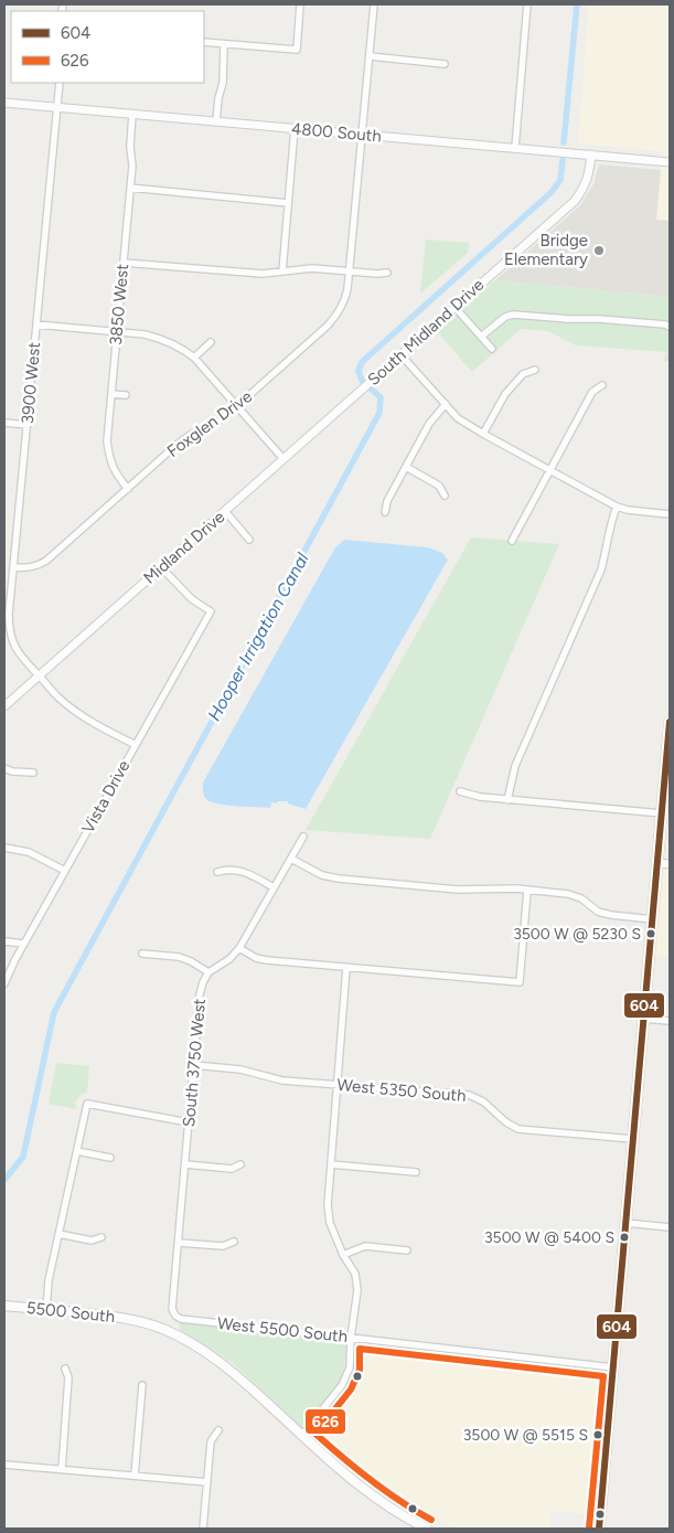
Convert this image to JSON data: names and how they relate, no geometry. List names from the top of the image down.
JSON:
{
  "streets": {
    "main road": ["5500 South"],
    "street": [
      "4800 South",
      "3850 West",
      "South Midland Drive",
      "3900 West",
      "Foxglen Drive",
      "Midland Drive",
      "Vista Drive",
      "South 3750 West",
      "West 5350 South",
      "West 5500 South"
    ]
  },
  "crossings": [
    ["4800 South", "3850 West"],
    ["4800 South", "South Midland Drive"],
    ["4800 South", "3900 West"],
    ["4800 South", "Foxglen Drive"],
    ["3850 West", "Foxglen Drive"],
    ["South Midland Drive", "Midland Drive"],
    ["3900 West", "Foxglen Drive"],
    ["3900 West", "Midland Drive"],
    ["3900 West", "Vista Drive"],
    ["Midland Drive", "Vista Drive"],
    ["South 3750 West", "West 5350 South"],
    ["South 3750 West", "West 5500 South"]
  ],
  "water": ["Hooper Irrigation Canal"],
  "places": [
    "Bridge Elementary",
    "3500 W @ 5230 S",
    "3500 W @ 5400 S",
    "3500 W @ 5515 S"
  ],
  "lines": ["transit line 604", "transit line 626"],
  "legend": ["604", "626"]
}
